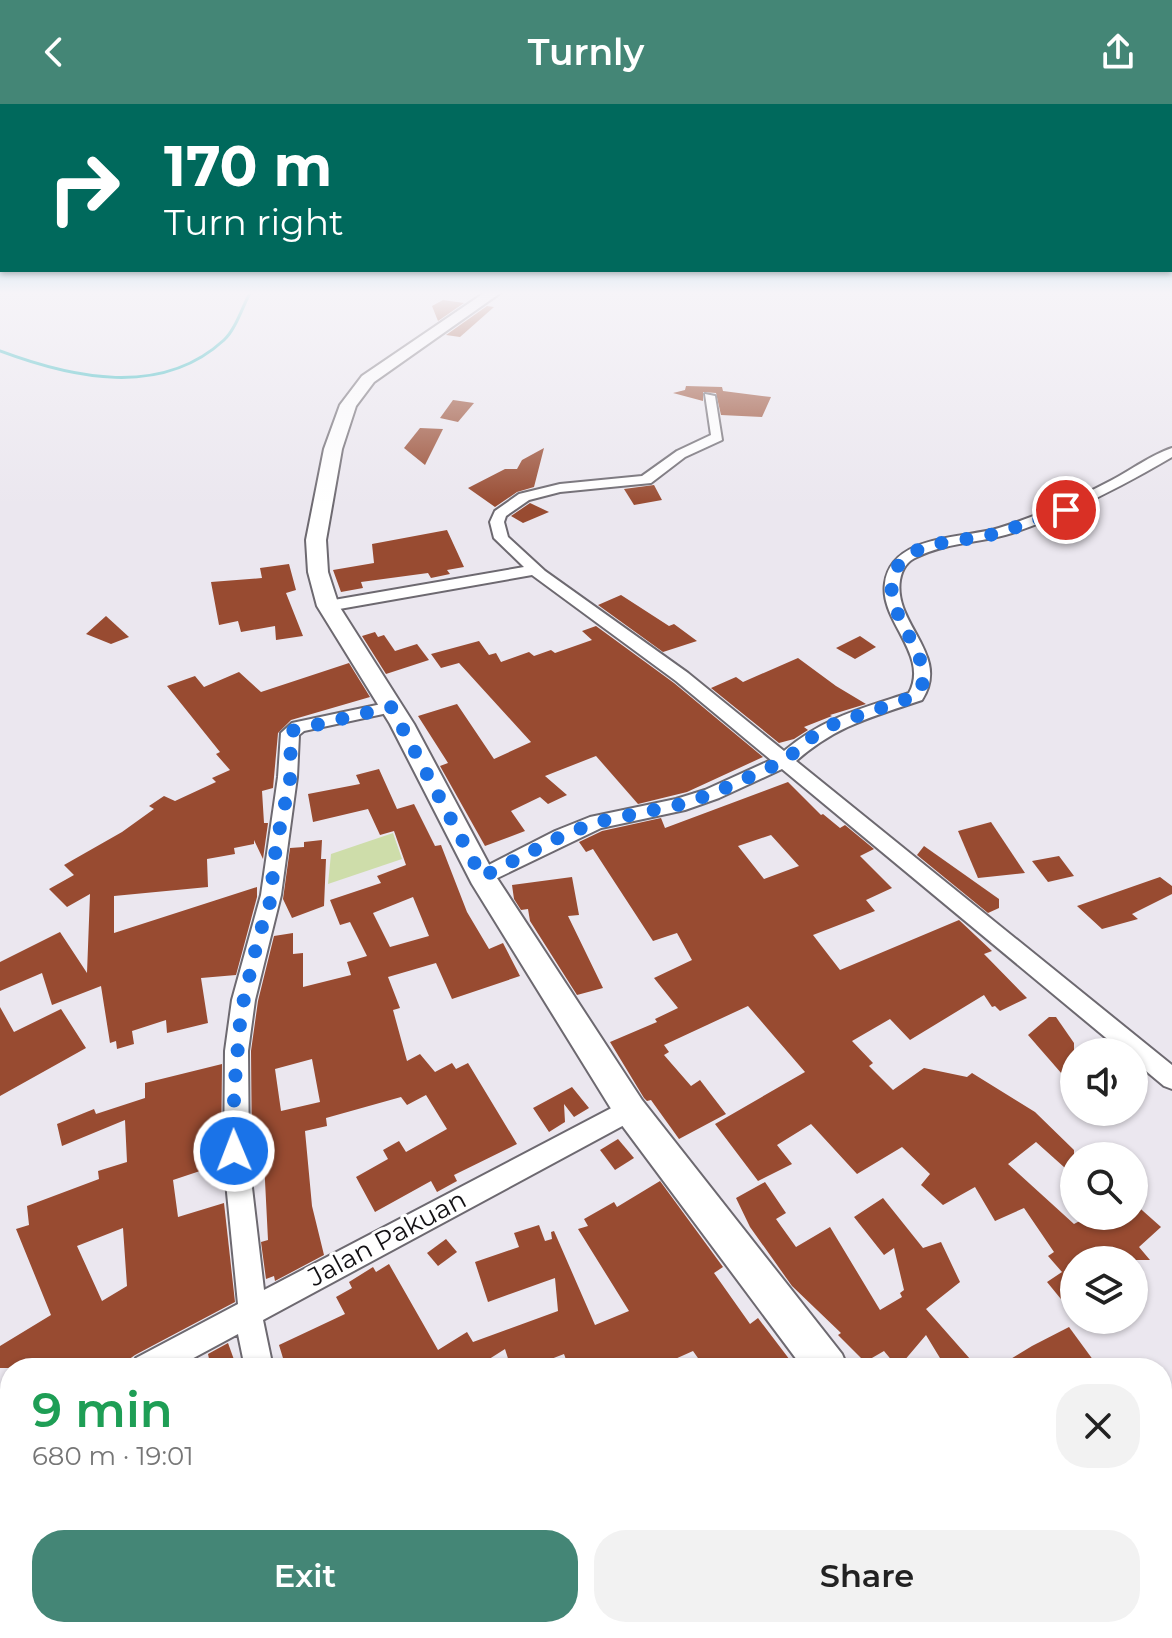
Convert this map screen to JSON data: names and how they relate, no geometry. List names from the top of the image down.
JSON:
{
  "streets": {
    "street": ["Jalan Pakuan"]
  },
  "page": {
    "header": "Turnly",
    "turn": ["170 m", "Turn right"],
    "heading": ["9 min", "680 m · 19:01"],
    "buttons": ["Exit", "Share"]
  }
}
